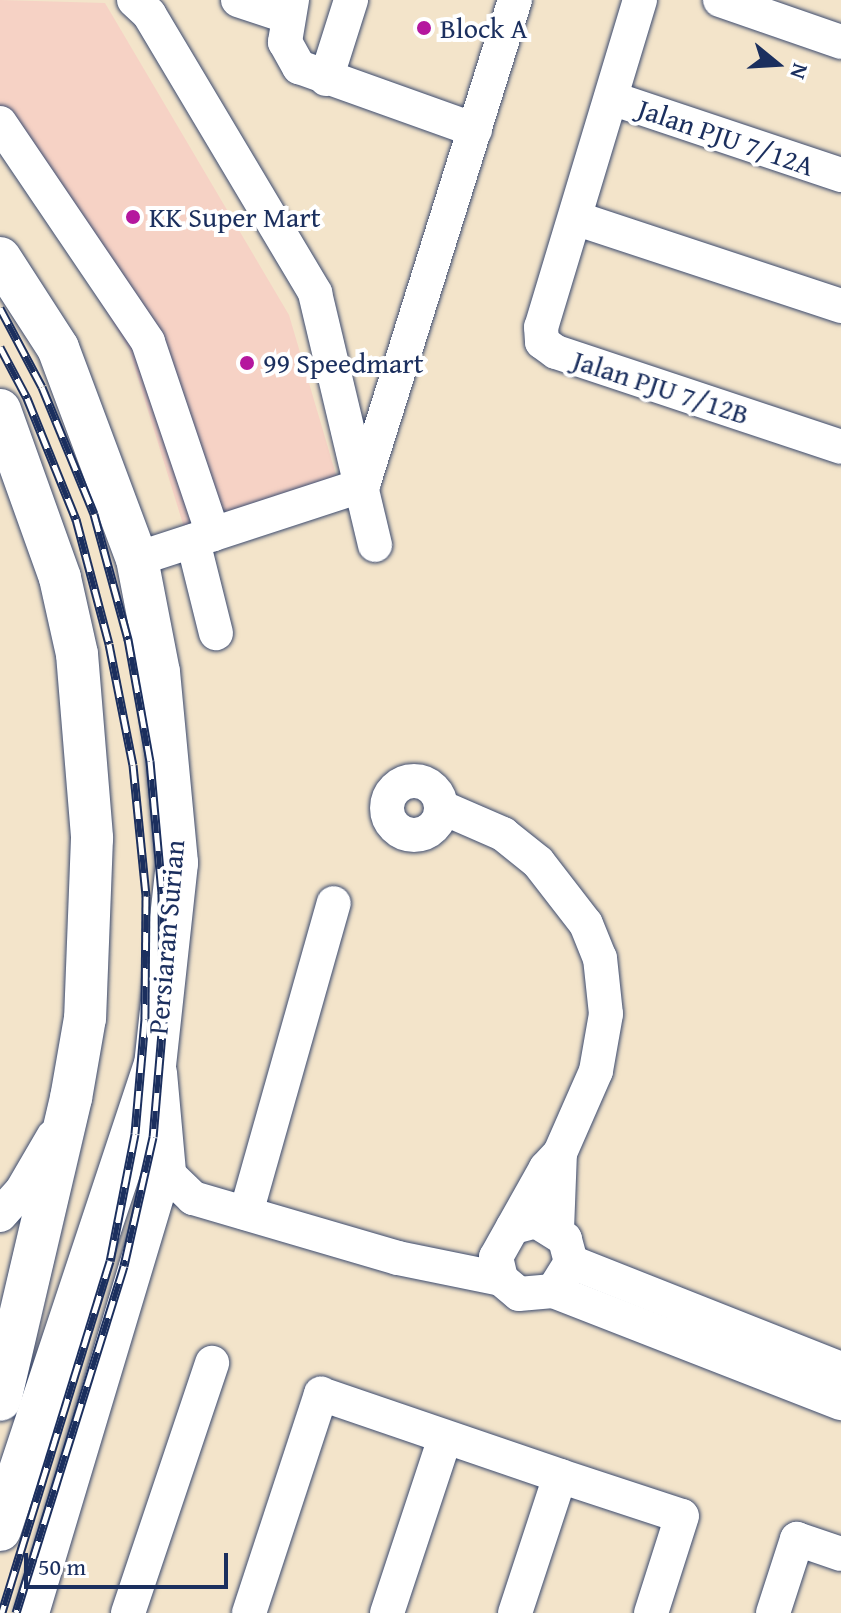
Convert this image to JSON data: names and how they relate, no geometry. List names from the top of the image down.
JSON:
{
  "streets": {
    "main road": ["Persiaran Surian"],
    "street": ["Jalan PJU 7/12A", "Jalan PJU 7/12B"]
  },
  "crossings": [
    ["Jalan PJU 7/12A", "Jalan PJU 7/12B"]
  ],
  "places": ["Block A", "KK Super Mart", "99 Speedmart"],
  "scale_bar": "50 m",
  "north": "right"
}
